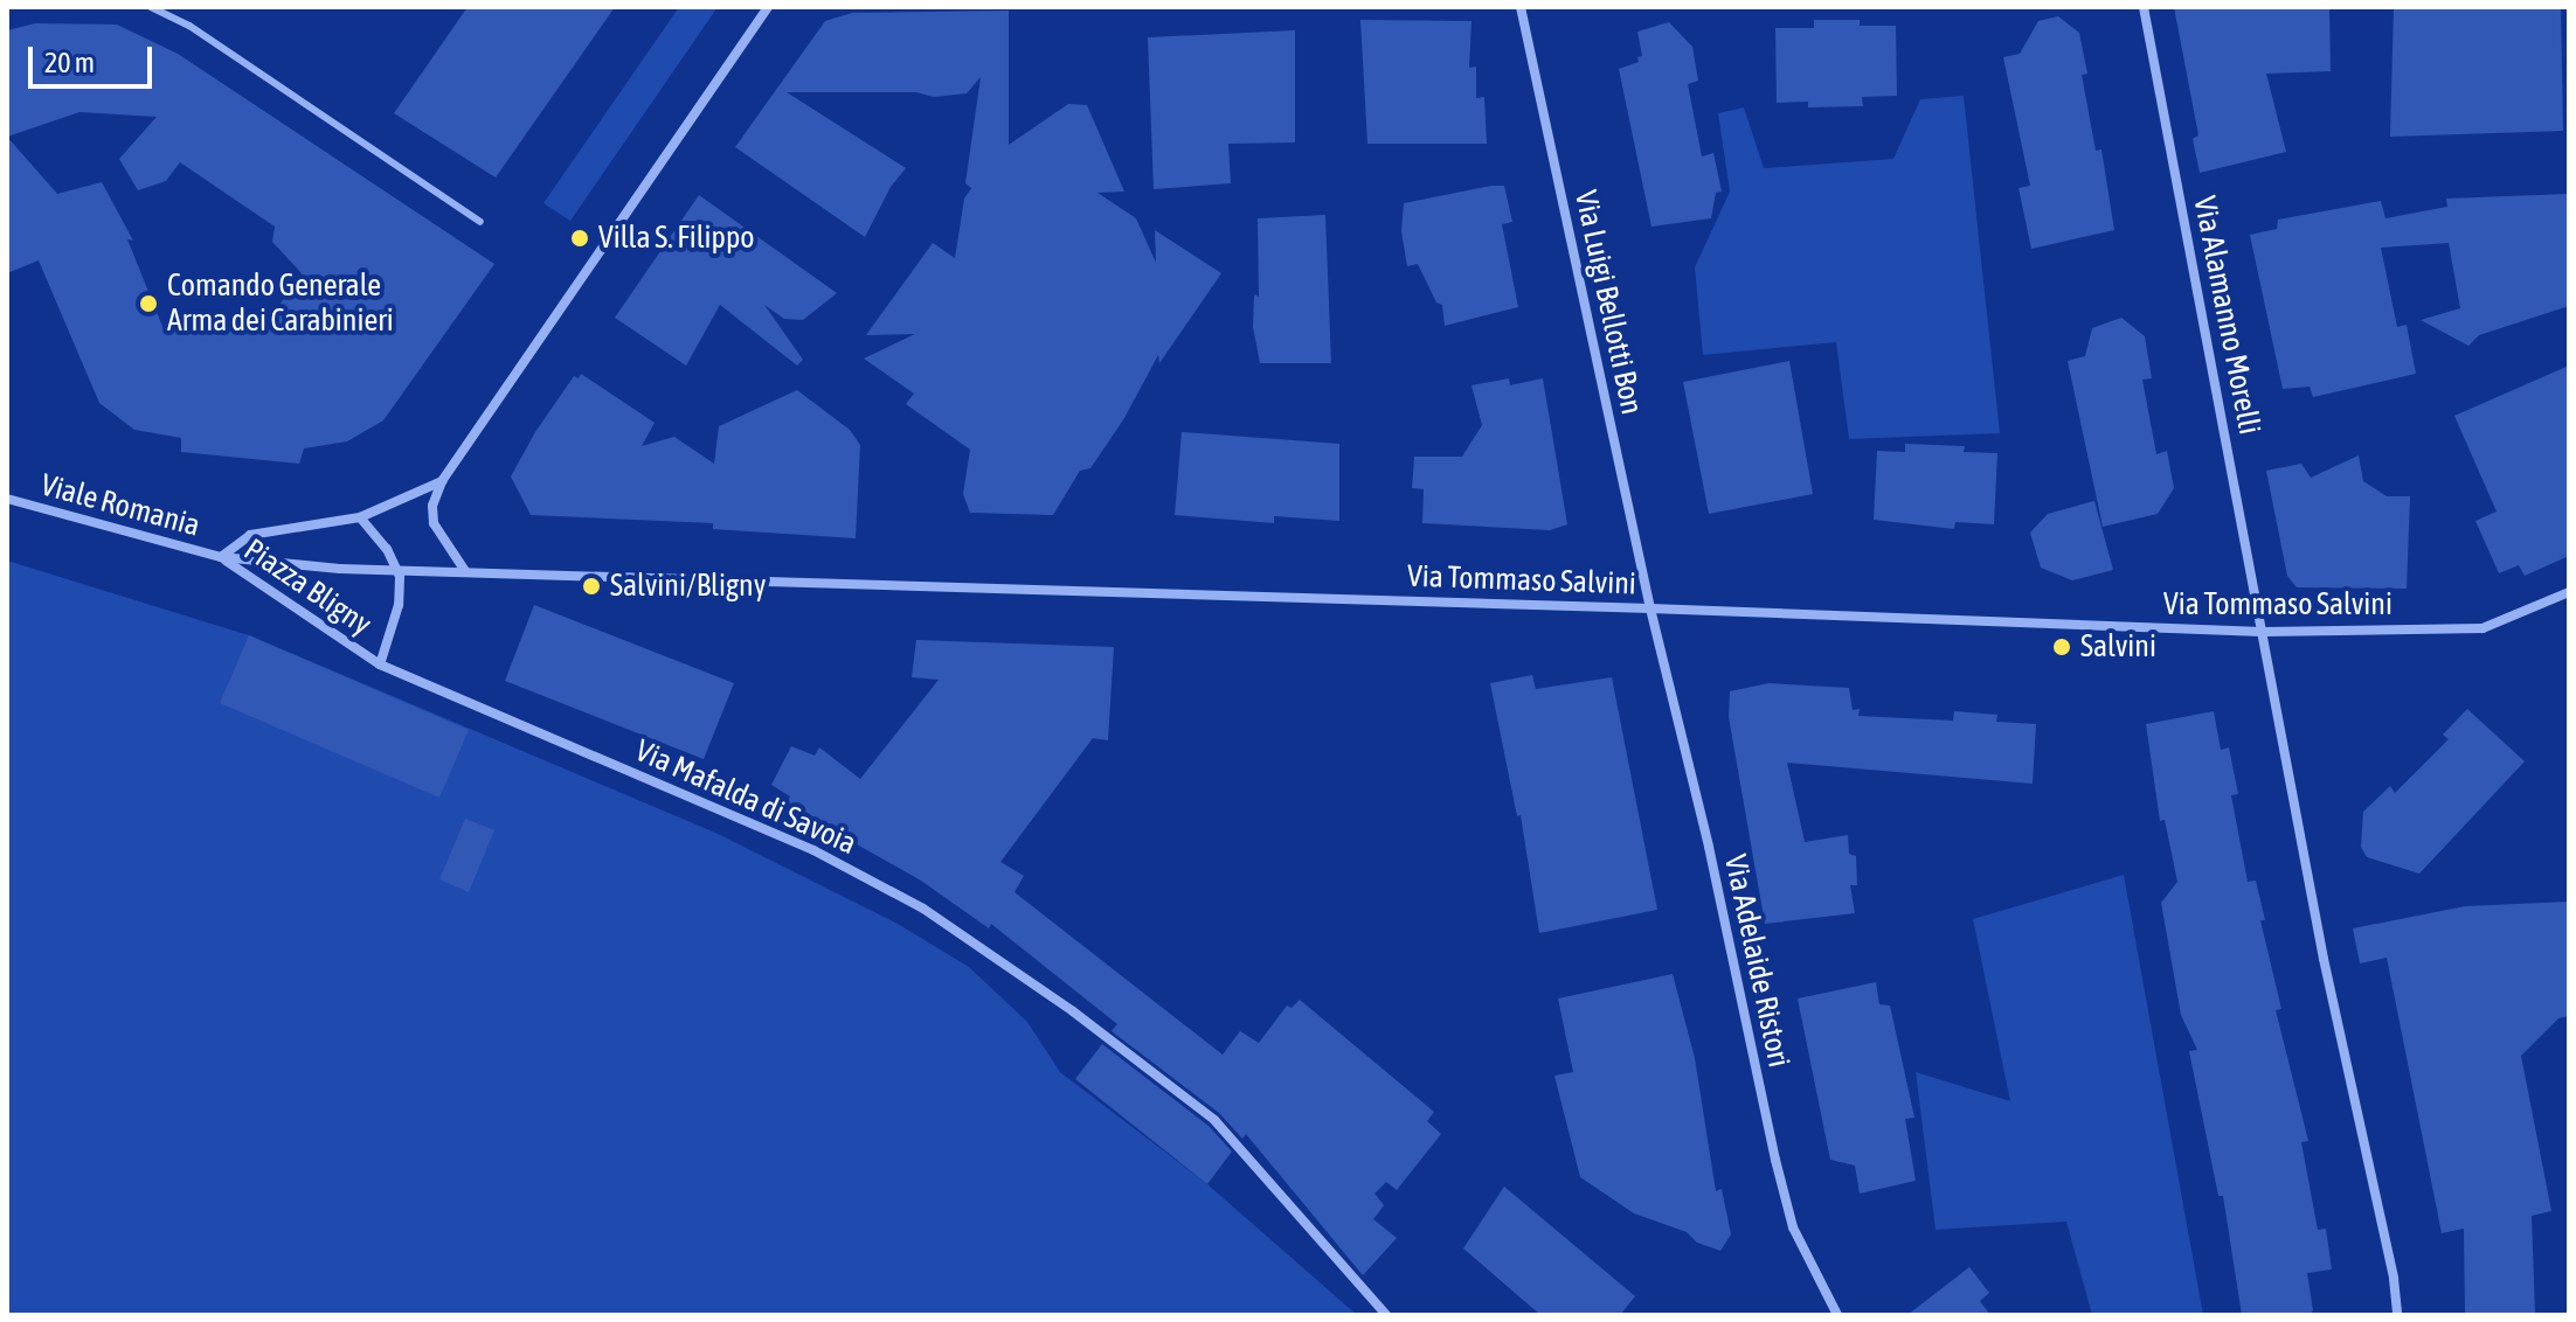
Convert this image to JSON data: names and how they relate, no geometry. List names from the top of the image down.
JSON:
{
  "streets": {
    "street": [
      "Via Luigi Bellotti Bon",
      "Via Alamanno Morelli",
      "Viale Romania",
      "Via Tommaso Salvini",
      "Piazza Bligny",
      "Via Mafalda di Savoia",
      "Via Adelaide Ristori"
    ]
  },
  "crossings": [
    ["Via Luigi Bellotti Bon", "Via Tommaso Salvini"],
    ["Via Luigi Bellotti Bon", "Via Adelaide Ristori"],
    ["Via Alamanno Morelli", "Via Tommaso Salvini"],
    ["Viale Romania", "Piazza Bligny"],
    ["Via Tommaso Salvini", "Piazza Bligny"],
    ["Via Tommaso Salvini", "Via Adelaide Ristori"],
    ["Piazza Bligny", "Via Mafalda di Savoia"]
  ],
  "places": [
    "Villa S. Filippo",
    "Comando Generale Arma dei Carabinieri",
    "Salvini/Bligny",
    "Salvini"
  ],
  "scale_bar": "20 m"
}
